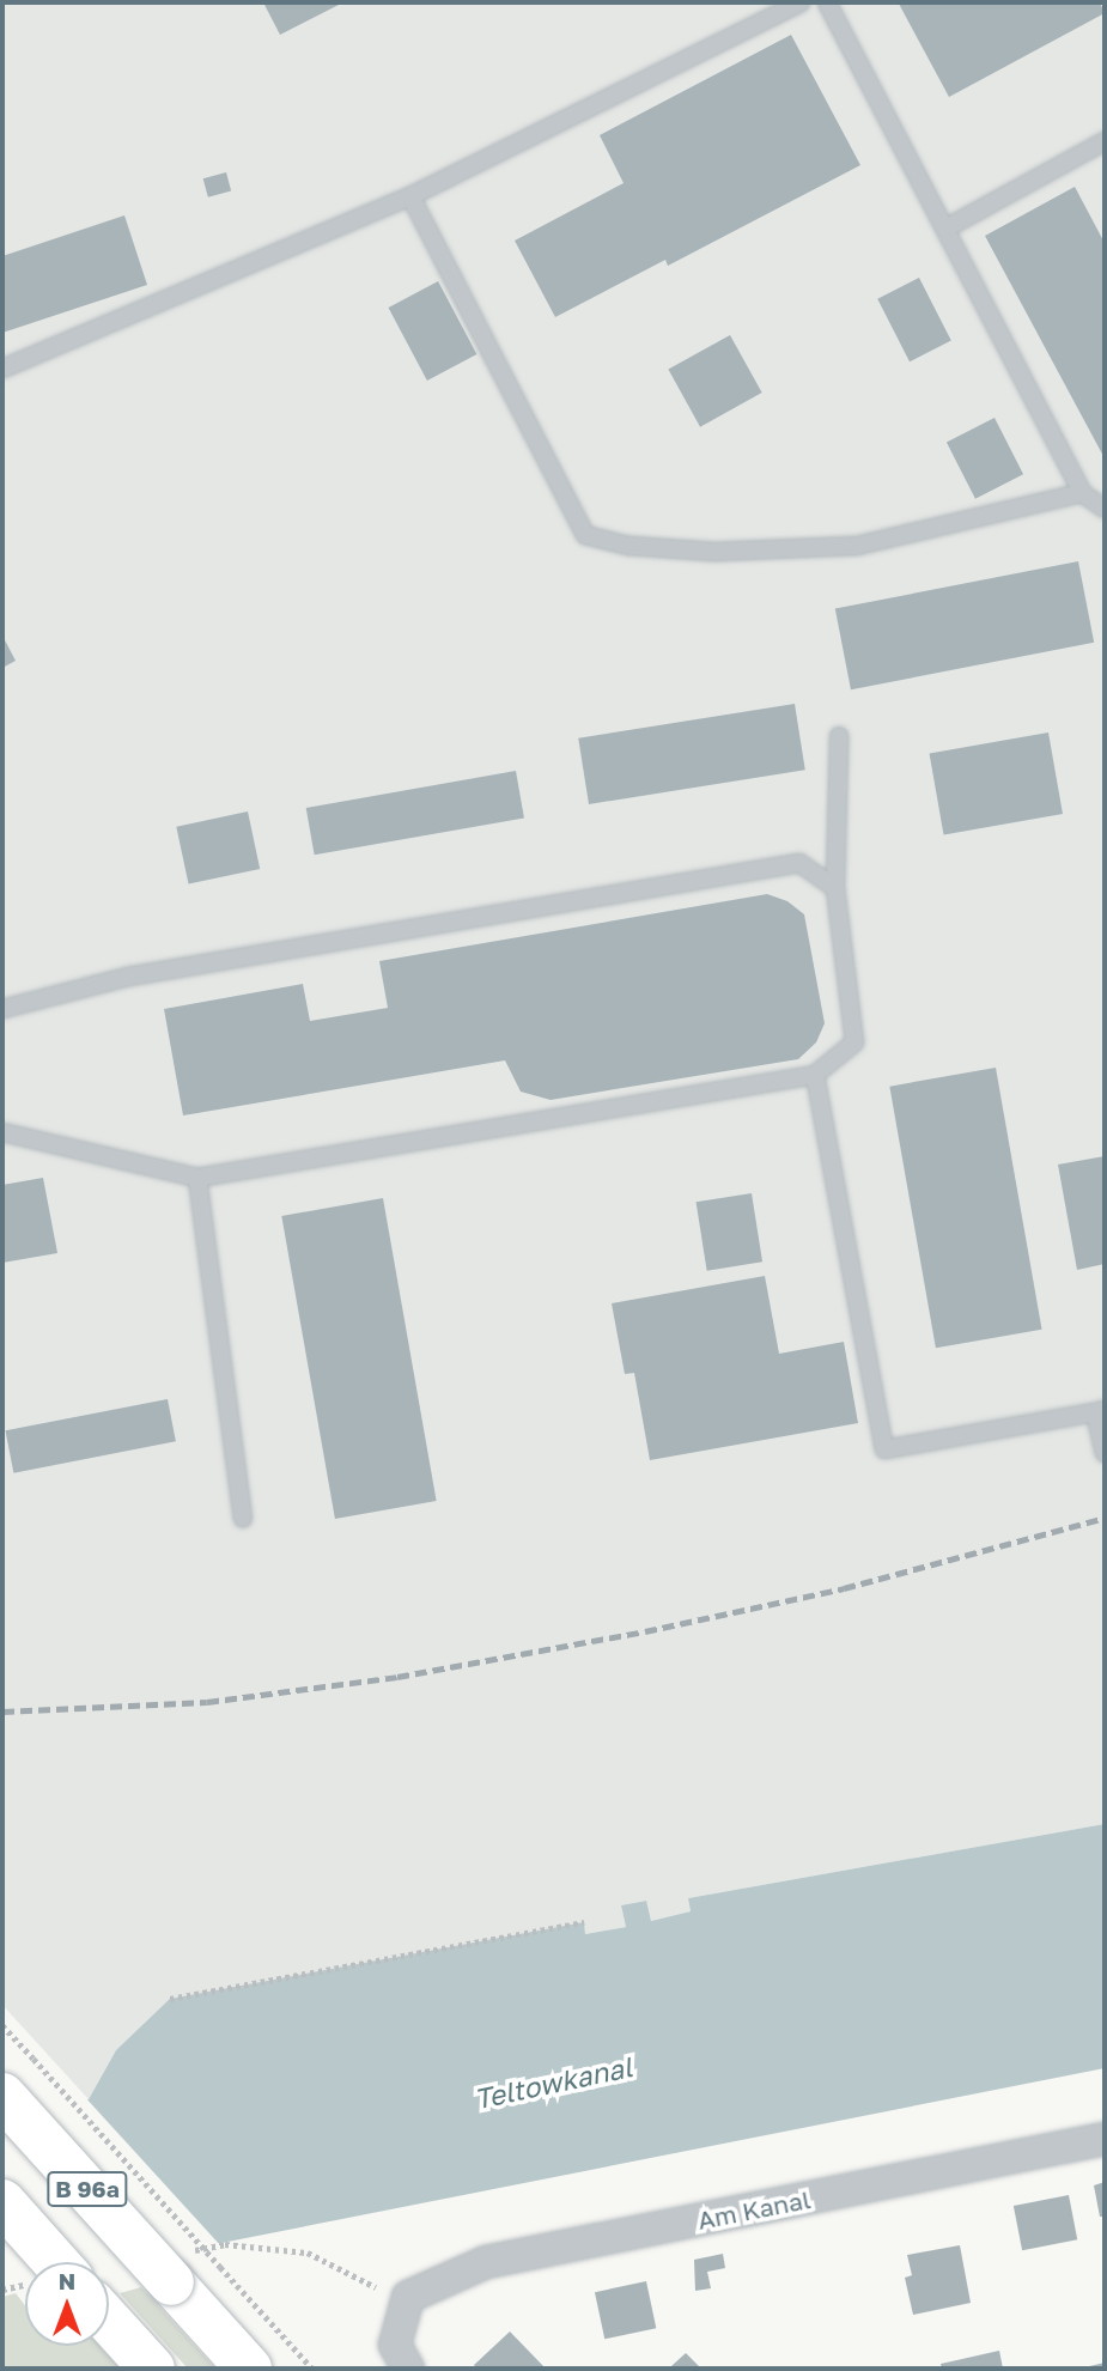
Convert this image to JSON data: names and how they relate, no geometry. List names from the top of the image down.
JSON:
{
  "streets": {
    "main road": ["B 96a"],
    "street": ["Am Kanal"]
  },
  "water": ["Teltowkanal"],
  "north": "top"
}
